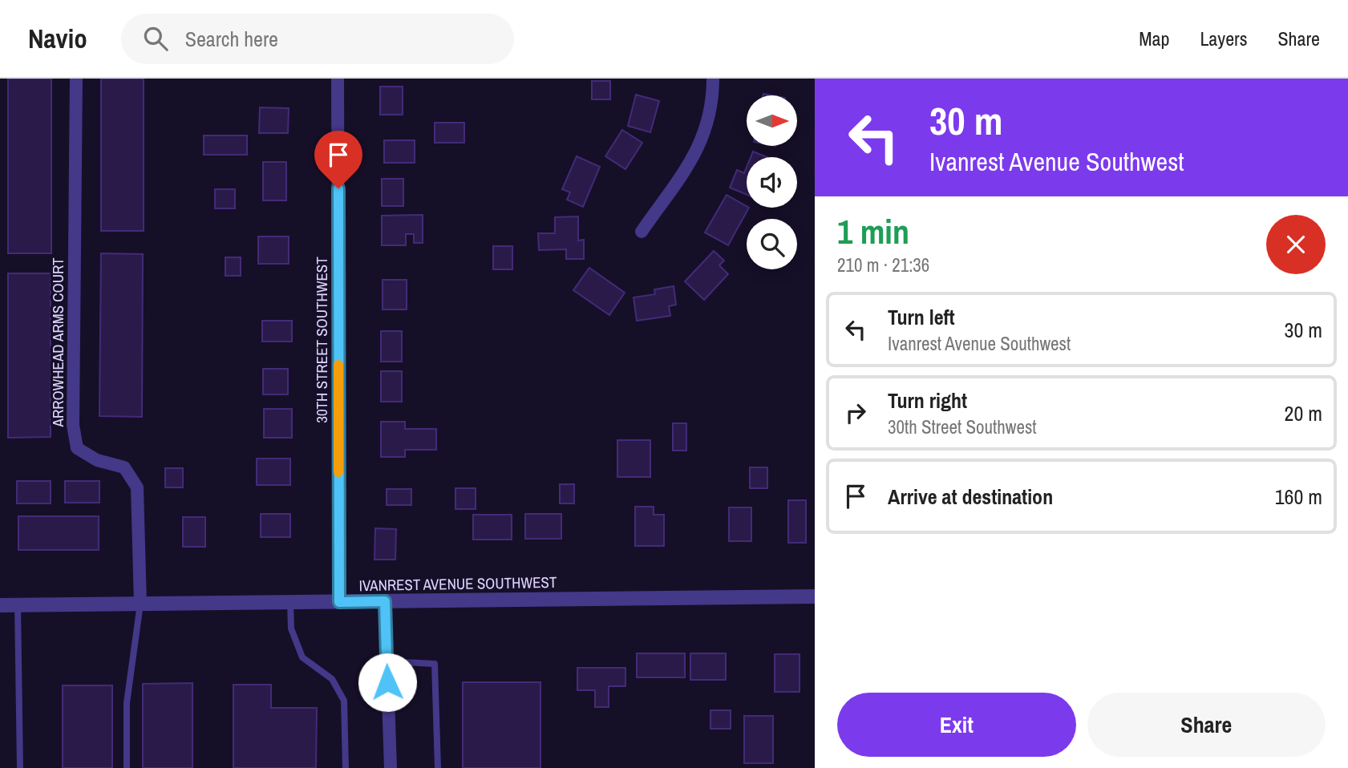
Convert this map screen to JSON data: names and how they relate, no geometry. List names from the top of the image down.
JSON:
{
  "streets": {
    "street": ["30TH STREET SOUTHWEST", "ARROWHEAD ARMS COURT", "IVANREST AVENUE SOUTHWEST"]
  },
  "crossings": [
    ["30TH STREET SOUTHWEST", "IVANREST AVENUE SOUTHWEST"],
    ["ARROWHEAD ARMS COURT", "IVANREST AVENUE SOUTHWEST"]
  ],
  "north": "right",
  "page": {
    "header": "Navio",
    "search": "Search here",
    "nav": ["Map", "Layers", "Share"],
    "turn": ["30 m", "Ivanrest Avenue Southwest"],
    "heading": ["1 min", "210 m · 21:36"],
    "list": [
      {
        "name": "Turn left",
        "note": "Ivanrest Avenue Southwest",
        "value": "30 m"
      },
      {
        "name": "Turn right",
        "note": "30th Street Southwest",
        "value": "20 m"
      },
      {
        "name": "Arrive at destination",
        "value": "160 m"
      }
    ],
    "buttons": ["Exit", "Share"]
  }
}
